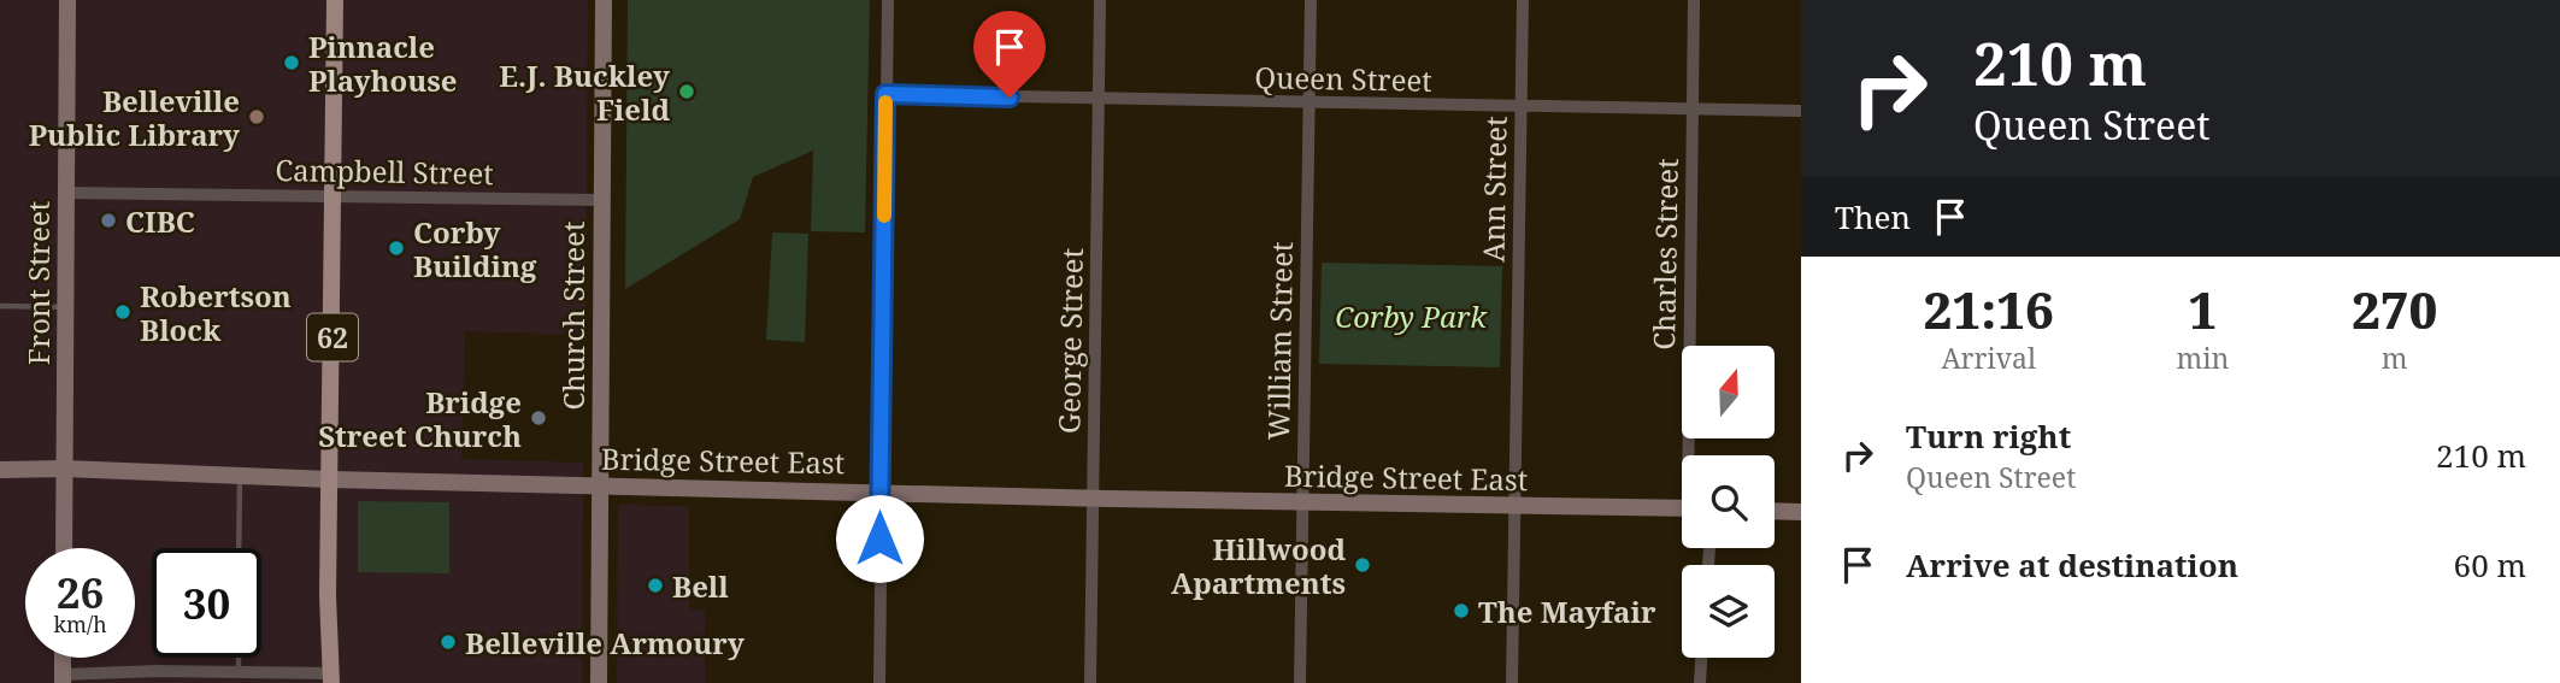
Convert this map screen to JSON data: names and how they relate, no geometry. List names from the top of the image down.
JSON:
{
  "streets": {
    "main road": ["62"],
    "street": [
      "Queen Street",
      "Campbell Street",
      "Ann Street",
      "Charles Street",
      "Front Street",
      "Church Street",
      "George Street",
      "William Street",
      "Bridge Street East"
    ]
  },
  "crossings": [
    ["Queen Street", "Ann Street"],
    ["Queen Street", "Charles Street"],
    ["Queen Street", "George Street"],
    ["Queen Street", "William Street"],
    ["Campbell Street", "Front Street"],
    ["Campbell Street", "Church Street"],
    ["Campbell Street", "62"],
    ["Ann Street", "Bridge Street East"],
    ["Front Street", "Bridge Street East"],
    ["Church Street", "Bridge Street East"],
    ["62", "Bridge Street East"],
    ["George Street", "Bridge Street East"],
    ["William Street", "Bridge Street East"]
  ],
  "parks": ["Corby Park"],
  "places": [
    "Pinnacle Playhouse",
    "E.J. Buckley Field",
    "Belleville Public Library",
    "CIBC",
    "Corby Building",
    "Robertson Block",
    "Bridge Street Church",
    "Hillwood Apartments",
    "Bell",
    "The Mayfair",
    "Belleville Armoury"
  ],
  "north": "top",
  "page": {
    "turn": ["210 m", "Queen Street"],
    "then": "Then",
    "eta": [
      "21:16",
      "Arrival",
      "1",
      "min",
      "270",
      "m"
    ],
    "list": [
      {
        "name": "Turn right",
        "note": "Queen Street",
        "value": "210 m"
      },
      {
        "name": "Arrive at destination",
        "value": "60 m"
      }
    ],
    "speed": "26 km/h",
    "limit": "30"
  }
}
